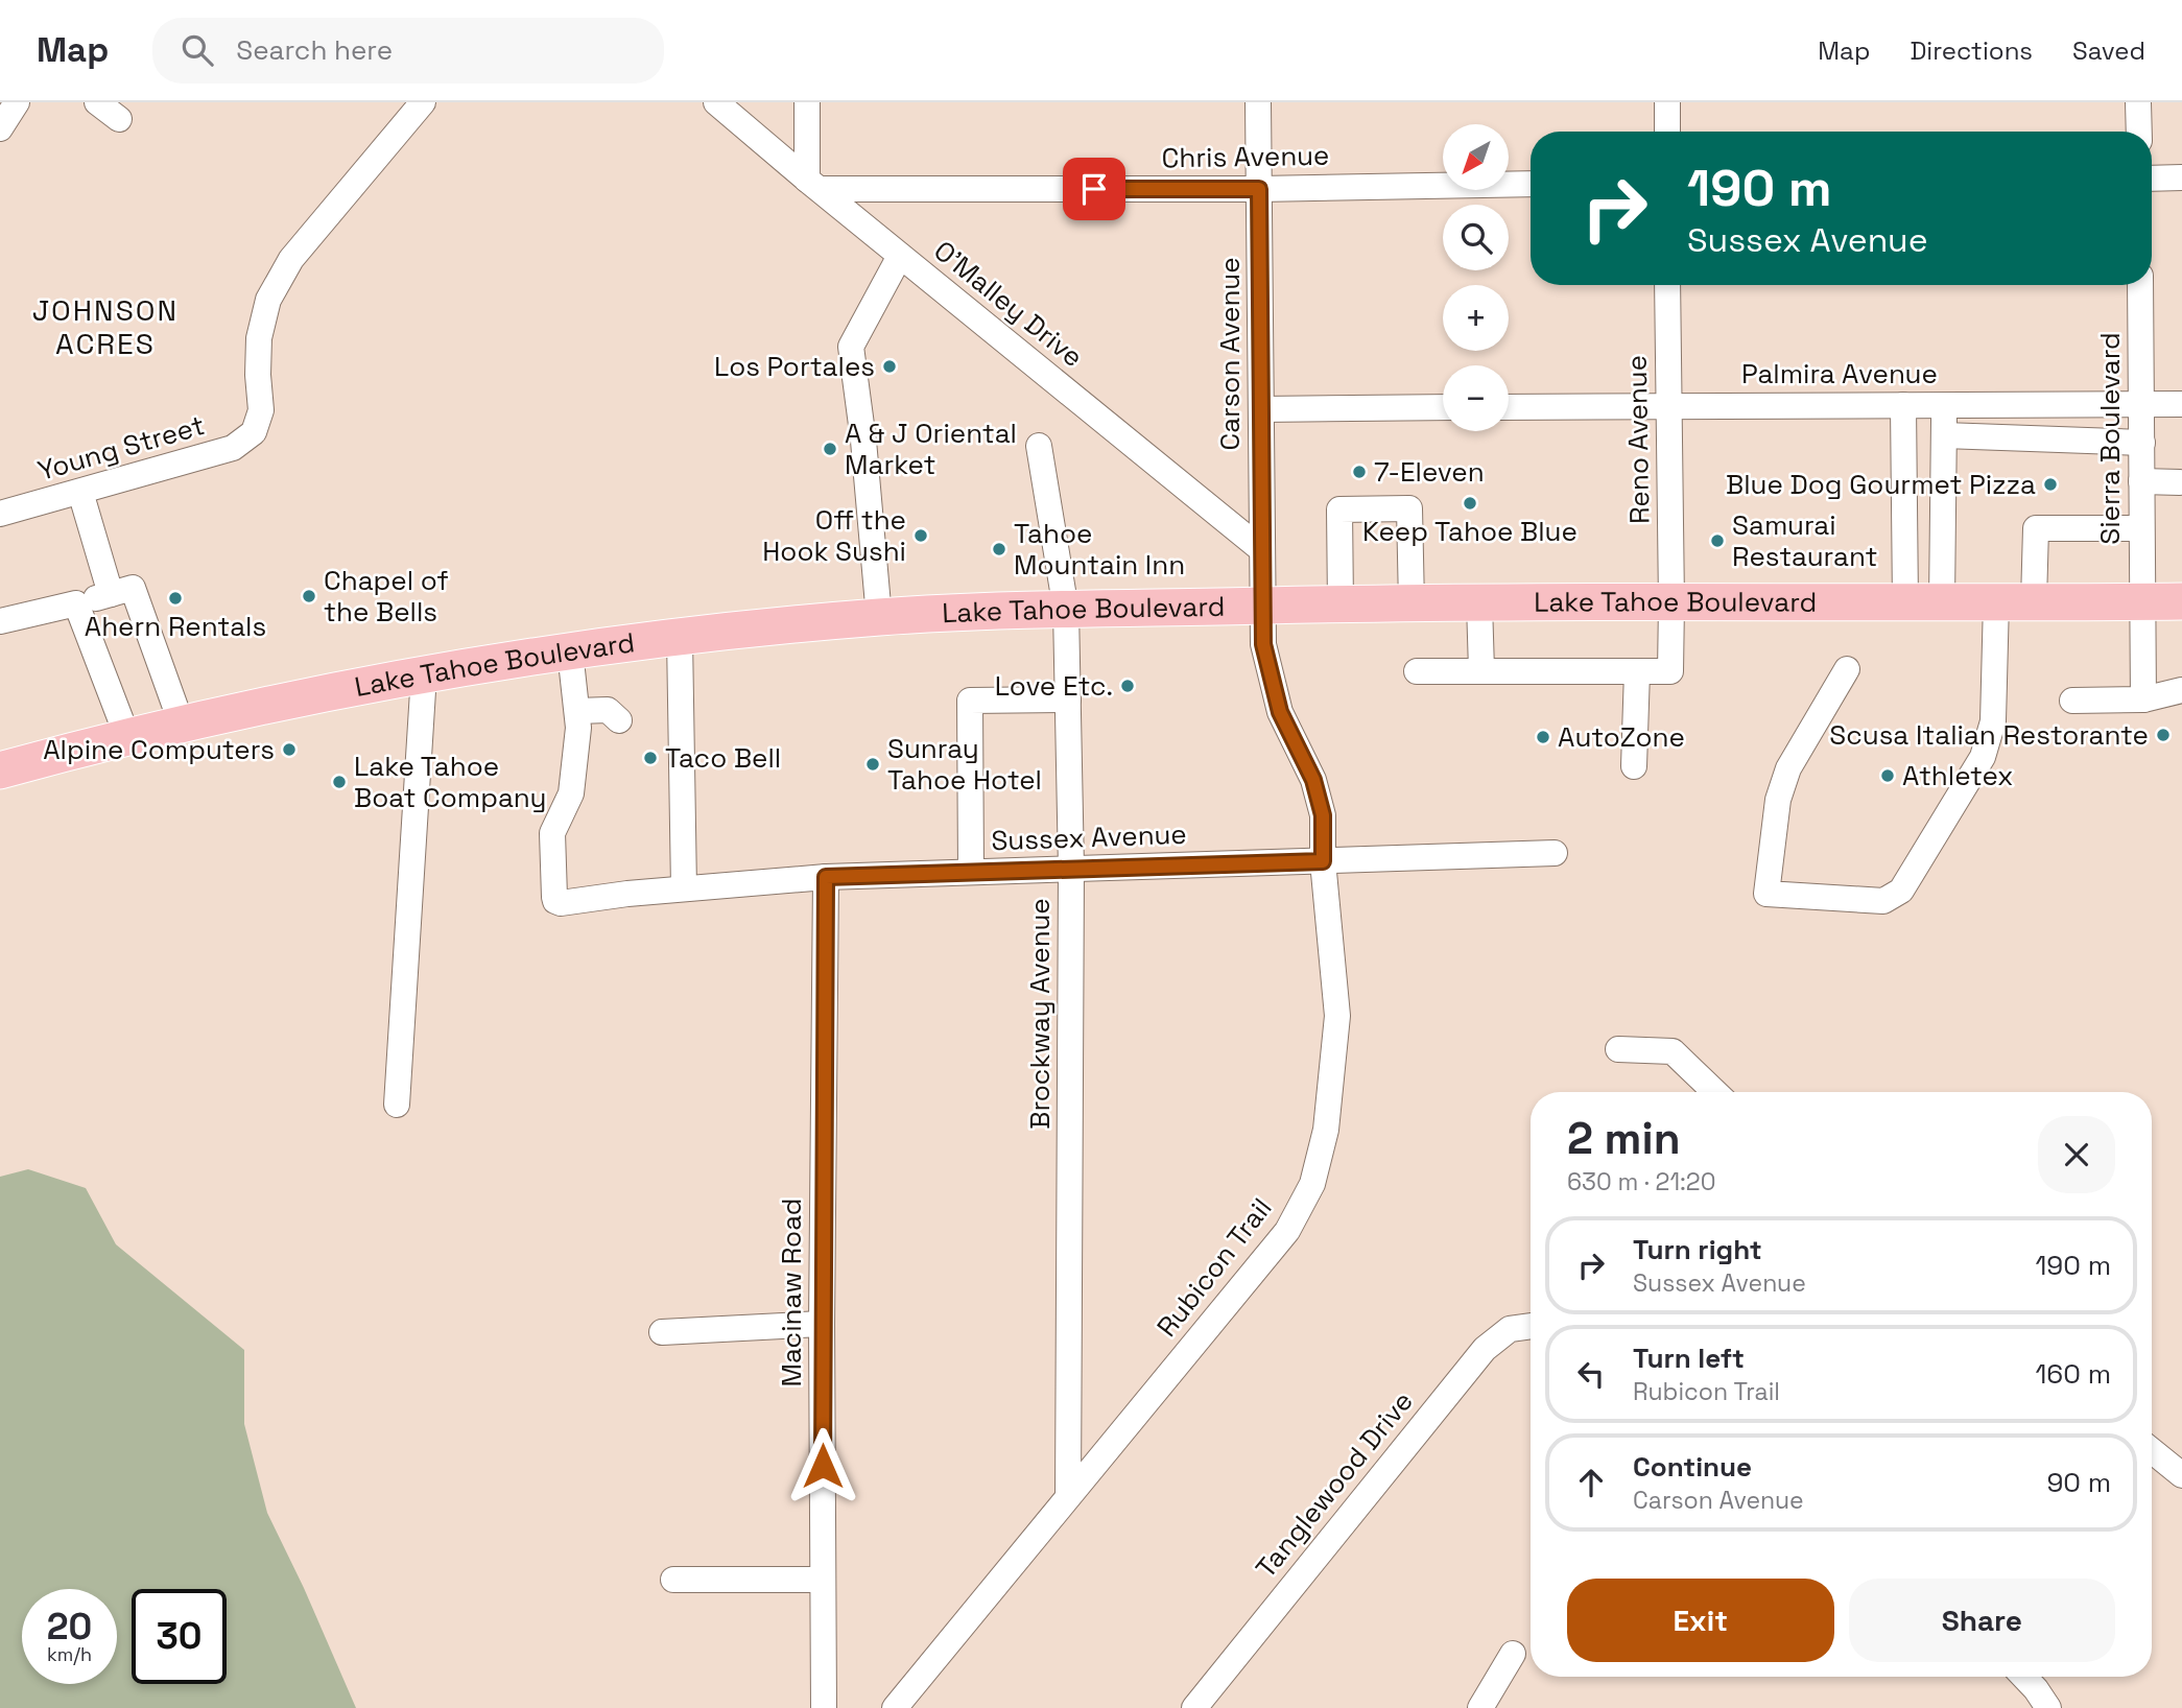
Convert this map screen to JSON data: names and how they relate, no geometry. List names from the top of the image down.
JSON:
{
  "streets": {
    "highway": ["Lake Tahoe Boulevard"],
    "street": [
      "Chris Avenue",
      "O'Malley Drive",
      "Carson Avenue",
      "Palmira Avenue",
      "Sierra Boulevard",
      "Reno Avenue",
      "Young Street",
      "Sussex Avenue",
      "Brockway Avenue",
      "Rubicon Trail",
      "Macinaw Road",
      "Tanglewood Drive"
    ]
  },
  "crossings": [
    ["Chris Avenue", "O'Malley Drive"],
    ["Chris Avenue", "Carson Avenue"],
    ["O'Malley Drive", "Carson Avenue"],
    ["Carson Avenue", "Lake Tahoe Boulevard"],
    ["Carson Avenue", "Rubicon Trail"],
    ["Palmira Avenue", "Sierra Boulevard"],
    ["Palmira Avenue", "Reno Avenue"],
    ["Sierra Boulevard", "Lake Tahoe Boulevard"],
    ["Reno Avenue", "Lake Tahoe Boulevard"],
    ["Lake Tahoe Boulevard", "Brockway Avenue"],
    ["Lake Tahoe Boulevard", "Rubicon Trail"],
    ["Sussex Avenue", "Brockway Avenue"],
    ["Sussex Avenue", "Rubicon Trail"],
    ["Sussex Avenue", "Macinaw Road"],
    ["Brockway Avenue", "Rubicon Trail"]
  ],
  "districts": ["JOHNSON ACRES"],
  "places": [
    "Los Portales",
    "A & J Oriental Market",
    "7-Eleven",
    "Blue Dog Gourmet Pizza",
    "Keep Tahoe Blue",
    "Off the Hook Sushi",
    "Samurai Restaurant",
    "Tahoe Mountain Inn",
    "Chapel of the Bells",
    "Ahern Rentals",
    "Love Etc.",
    "Scusa Italian Restorante",
    "AutoZone",
    "Alpine Computers",
    "Taco Bell",
    "Sunray Tahoe Hotel",
    "Athletex",
    "Lake Tahoe Boat Company"
  ],
  "north": "bottom left",
  "page": {
    "header": "Map",
    "search": "Search here",
    "nav": ["Map", "Directions", "Saved"],
    "map_buttons": ["+", "−"],
    "turn": ["190 m", "Sussex Avenue"],
    "heading": ["2 min", "630 m · 21:20"],
    "list": [
      {
        "name": "Turn right",
        "note": "Sussex Avenue",
        "value": "190 m"
      },
      {
        "name": "Turn left",
        "note": "Rubicon Trail",
        "value": "160 m"
      },
      {
        "name": "Continue",
        "note": "Carson Avenue",
        "value": "90 m"
      }
    ],
    "buttons": ["Exit", "Share"],
    "speed": "20 km/h",
    "limit": "30"
  }
}
